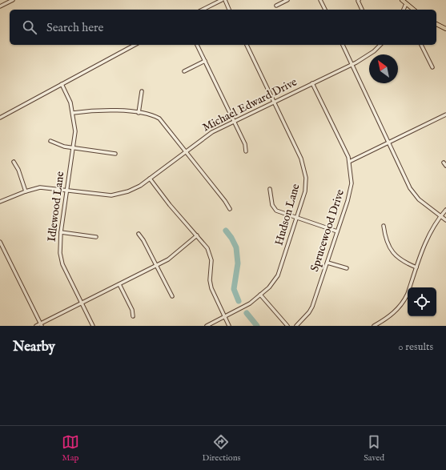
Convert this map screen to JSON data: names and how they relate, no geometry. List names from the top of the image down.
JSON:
{
  "streets": {
    "street": [
      "Michael Edward Drive",
      "Idlewood Lane",
      "Hudson Lane",
      "Sprucewood Drive"
    ]
  },
  "crossings": [
    ["Michael Edward Drive", "Idlewood Lane"],
    ["Michael Edward Drive", "Hudson Lane"],
    ["Michael Edward Drive", "Sprucewood Drive"]
  ],
  "north": "top left",
  "page": {
    "search": "Search here",
    "heading": ["Nearby", "0 results"],
    "nav": ["Map", "Directions", "Saved"]
  }
}
